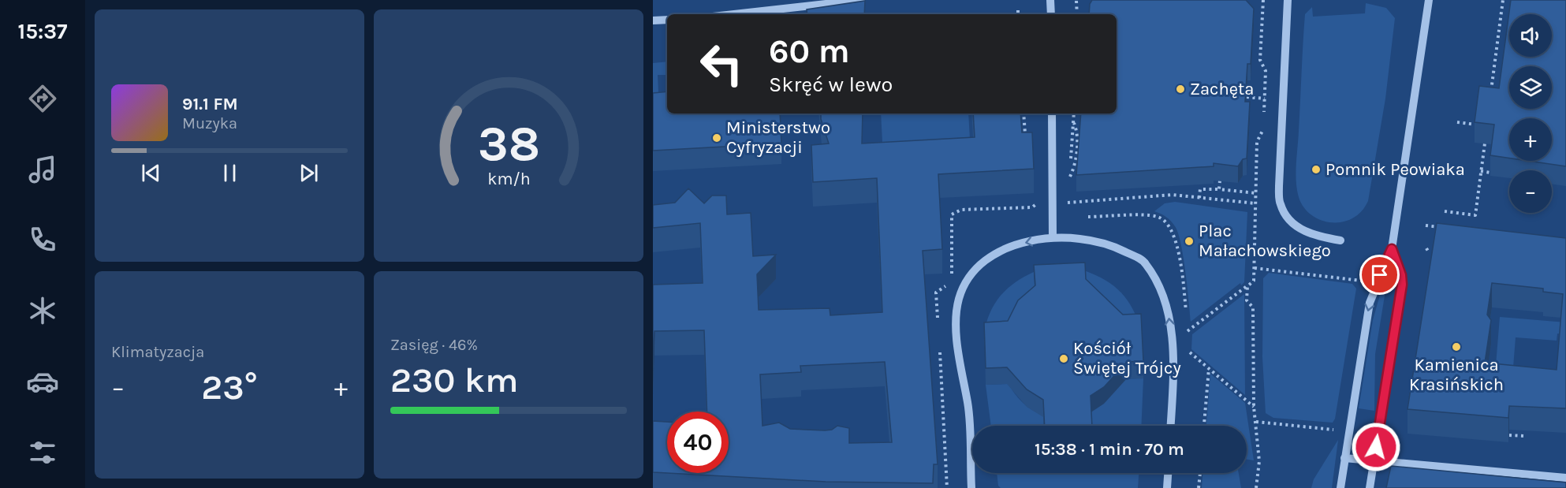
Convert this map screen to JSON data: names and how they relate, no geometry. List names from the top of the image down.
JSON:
{
  "places": [
    "Zachęta",
    "Ministerstwo Cyfryzacji",
    "Pomnik Peowiaka",
    "Plac Małachowskiego",
    "Kamienica Krasińskich",
    "Kościół Świętej Trójcy"
  ],
  "page": {
    "tabs": "15:37",
    "map_buttons": ["+", "−"],
    "turn": ["60 m", "Skręć w lewo"],
    "song": ["91.1 FM", "Muzyka"],
    "tile": [
      "Klimatyzacja",
      ["Zasięg · 46%", "230 km"]
    ],
    "heat": ["−", "23°", "+"],
    "limit": "40",
    "trip": "15:38 · 1 min · 70 m",
    "gauge": ["38", "km/h"]
  }
}
